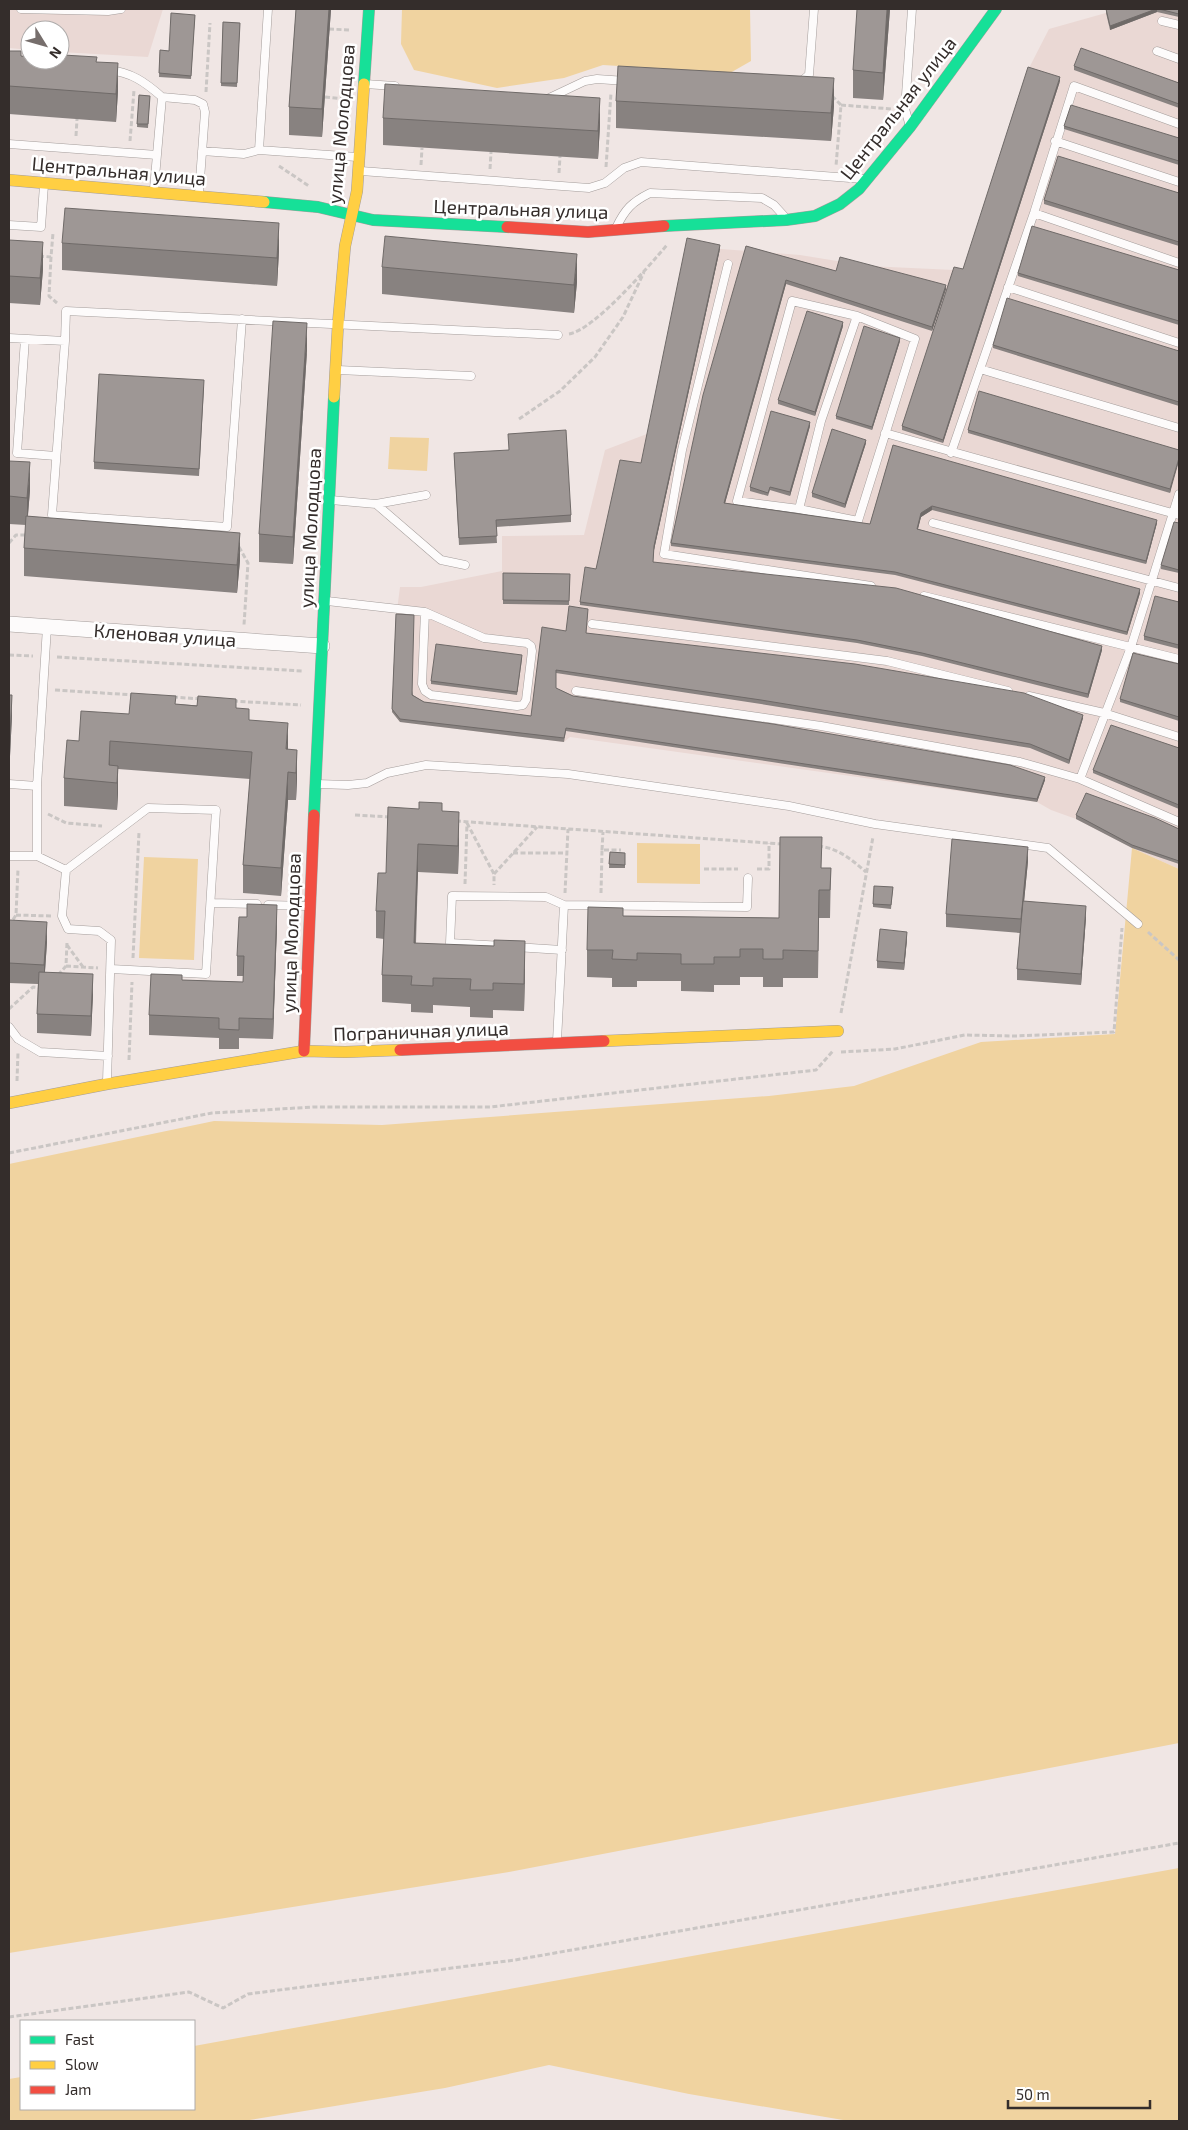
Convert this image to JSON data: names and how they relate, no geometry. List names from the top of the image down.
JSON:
{
  "streets": {
    "street": [
      "Центральная улица",
      "улица Молодцова",
      "Кленовая улица",
      "Пограничная улица"
    ]
  },
  "crossings": [
    ["Центральная улица", "улица Молодцова"],
    ["улица Молодцова", "Кленовая улица"],
    ["улица Молодцова", "Пограничная улица"]
  ],
  "legend": ["Fast", "Slow", "Jam"],
  "scale_bar": "50 m",
  "north": "bottom right"
}
